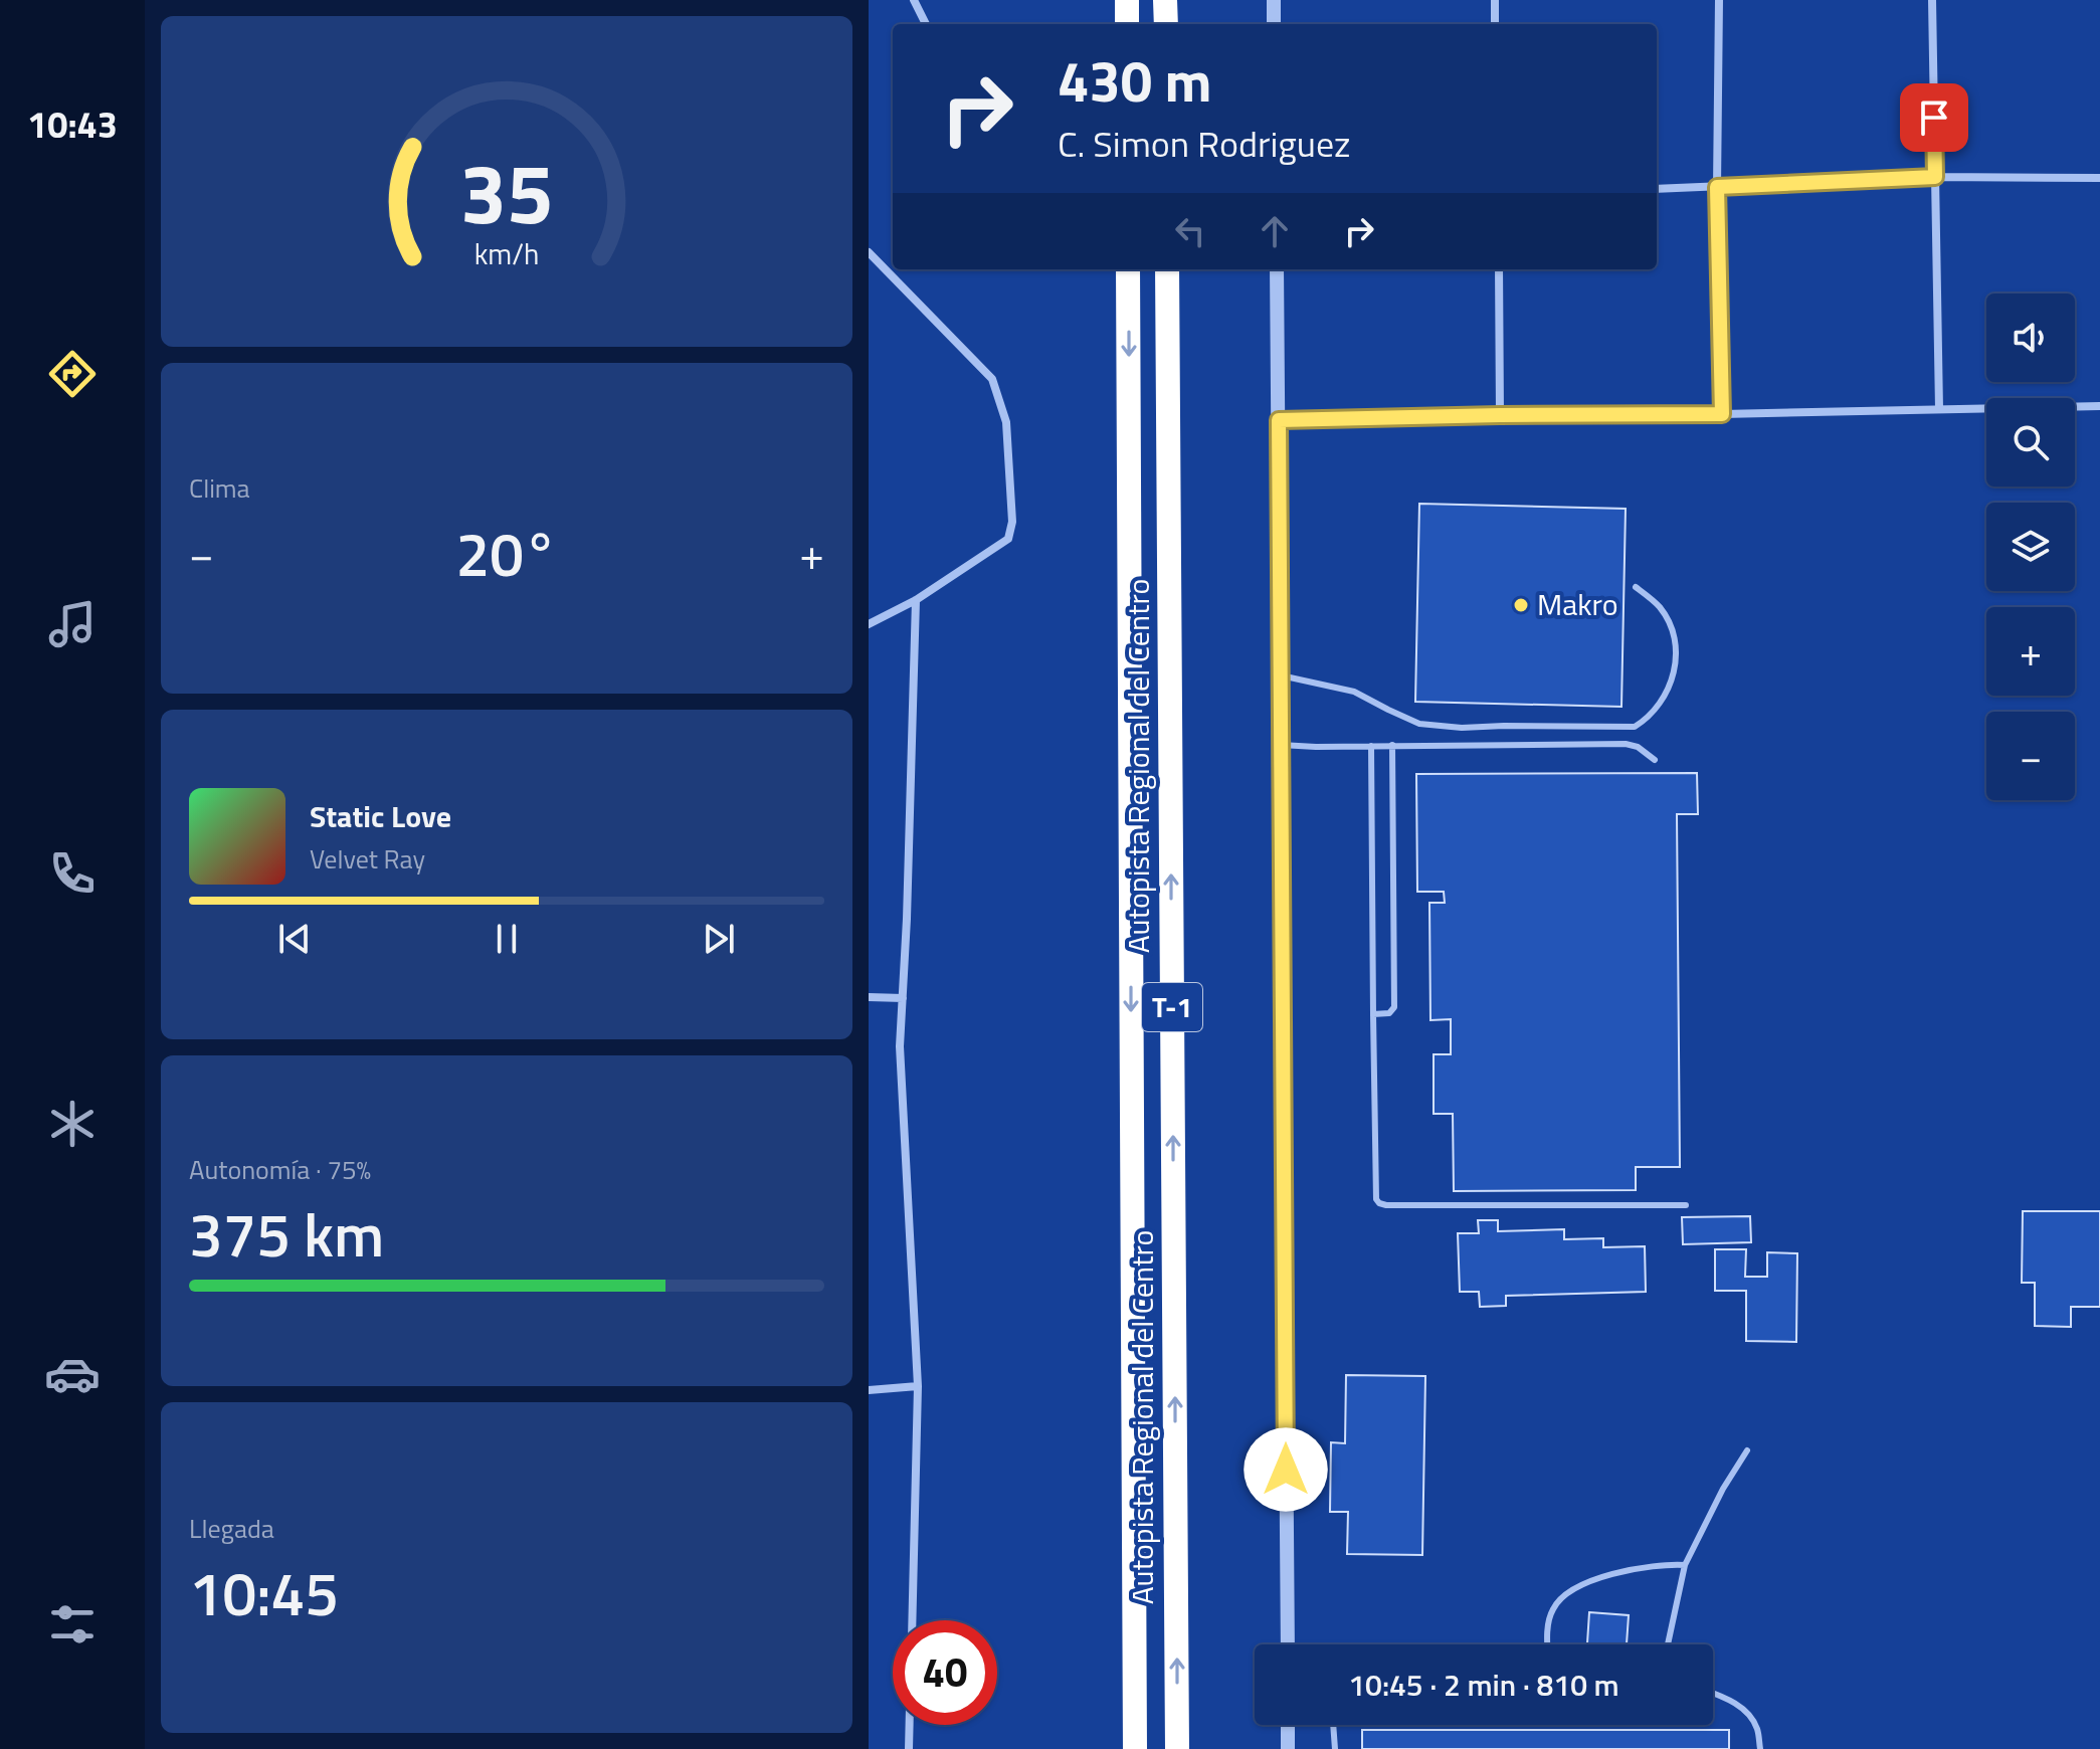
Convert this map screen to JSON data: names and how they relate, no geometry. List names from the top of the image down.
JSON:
{
  "streets": {
    "highway": ["Autopista Regional del Centro", "T-1"]
  },
  "places": ["Makro"],
  "page": {
    "tabs": "10:43",
    "turn": ["430 m", "C. Simon Rodriguez"],
    "map_buttons": ["+", "−"],
    "tile": [
      "Clima",
      ["Autonomía · 75%", "375 km"],
      ["Llegada", "10:45"]
    ],
    "heat": ["−", "20°", "+"],
    "song": ["Static Love", "Velvet Ray"],
    "limit": "40",
    "trip": "10:45 · 2 min · 810 m",
    "gauge": ["35", "km/h"]
  }
}
